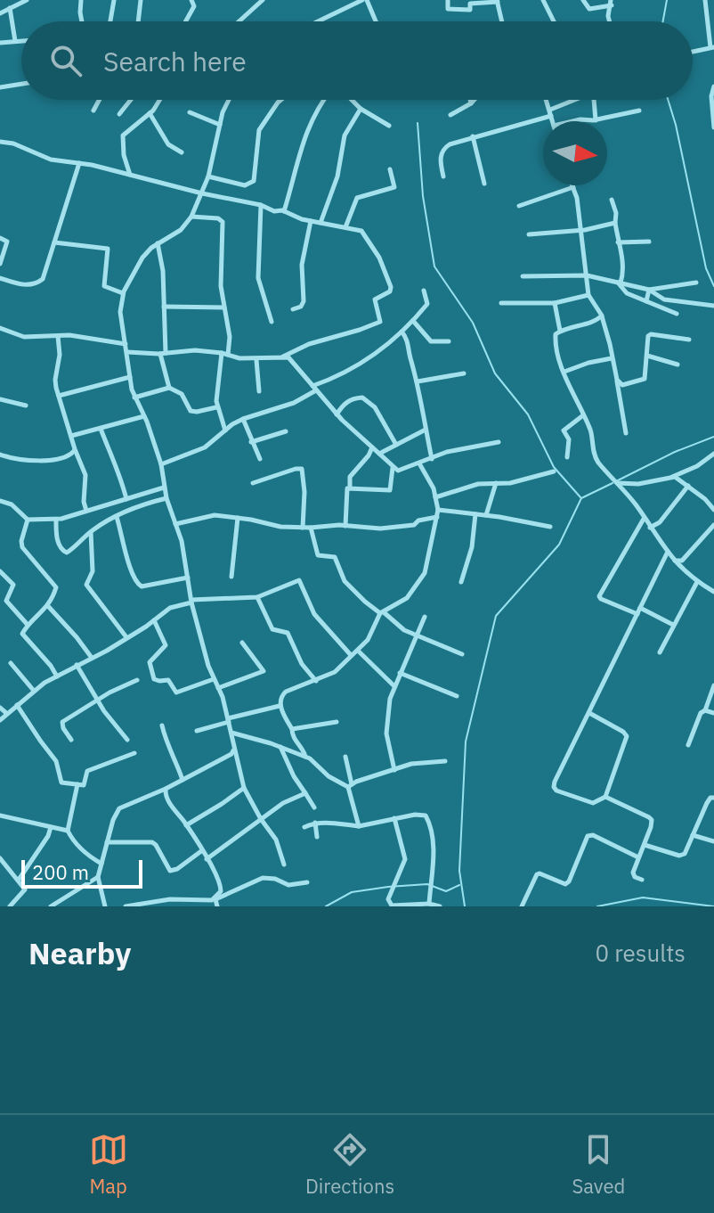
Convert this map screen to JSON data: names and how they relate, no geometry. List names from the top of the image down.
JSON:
{
  "scale_bar": "200 m",
  "north": "right",
  "page": {
    "search": "Search here",
    "scale": "200 m",
    "heading": ["Nearby", "0 results"],
    "nav": ["Map", "Directions", "Saved"]
  }
}
